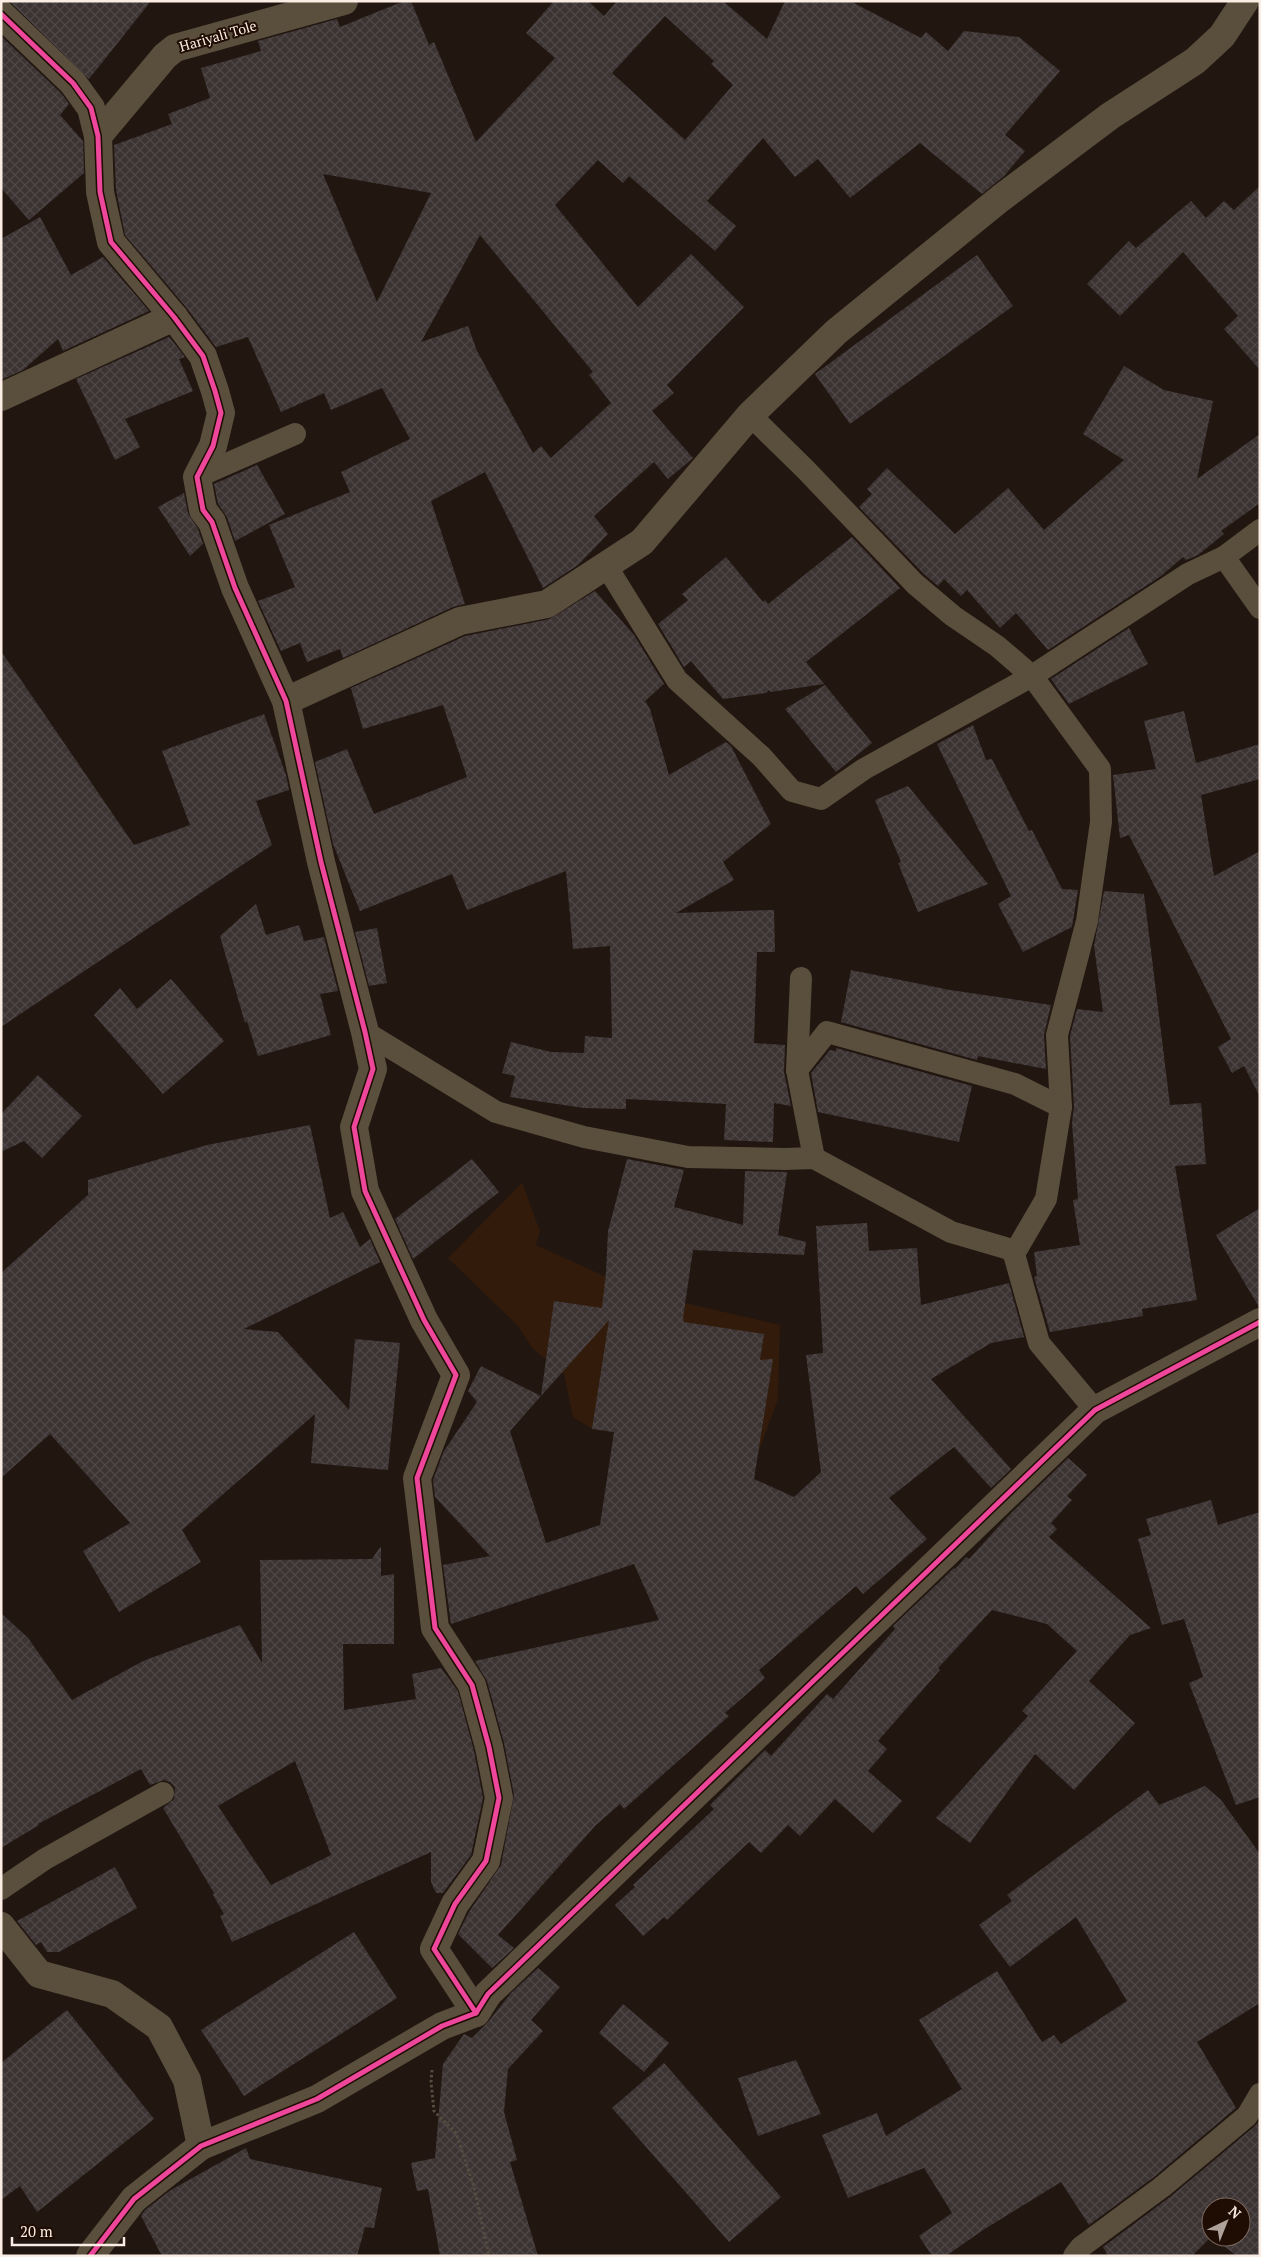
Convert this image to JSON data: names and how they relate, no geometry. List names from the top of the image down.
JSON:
{
  "streets": {
    "street": ["Hariyali Tole"]
  },
  "scale_bar": "20 m",
  "north": "top right"
}
